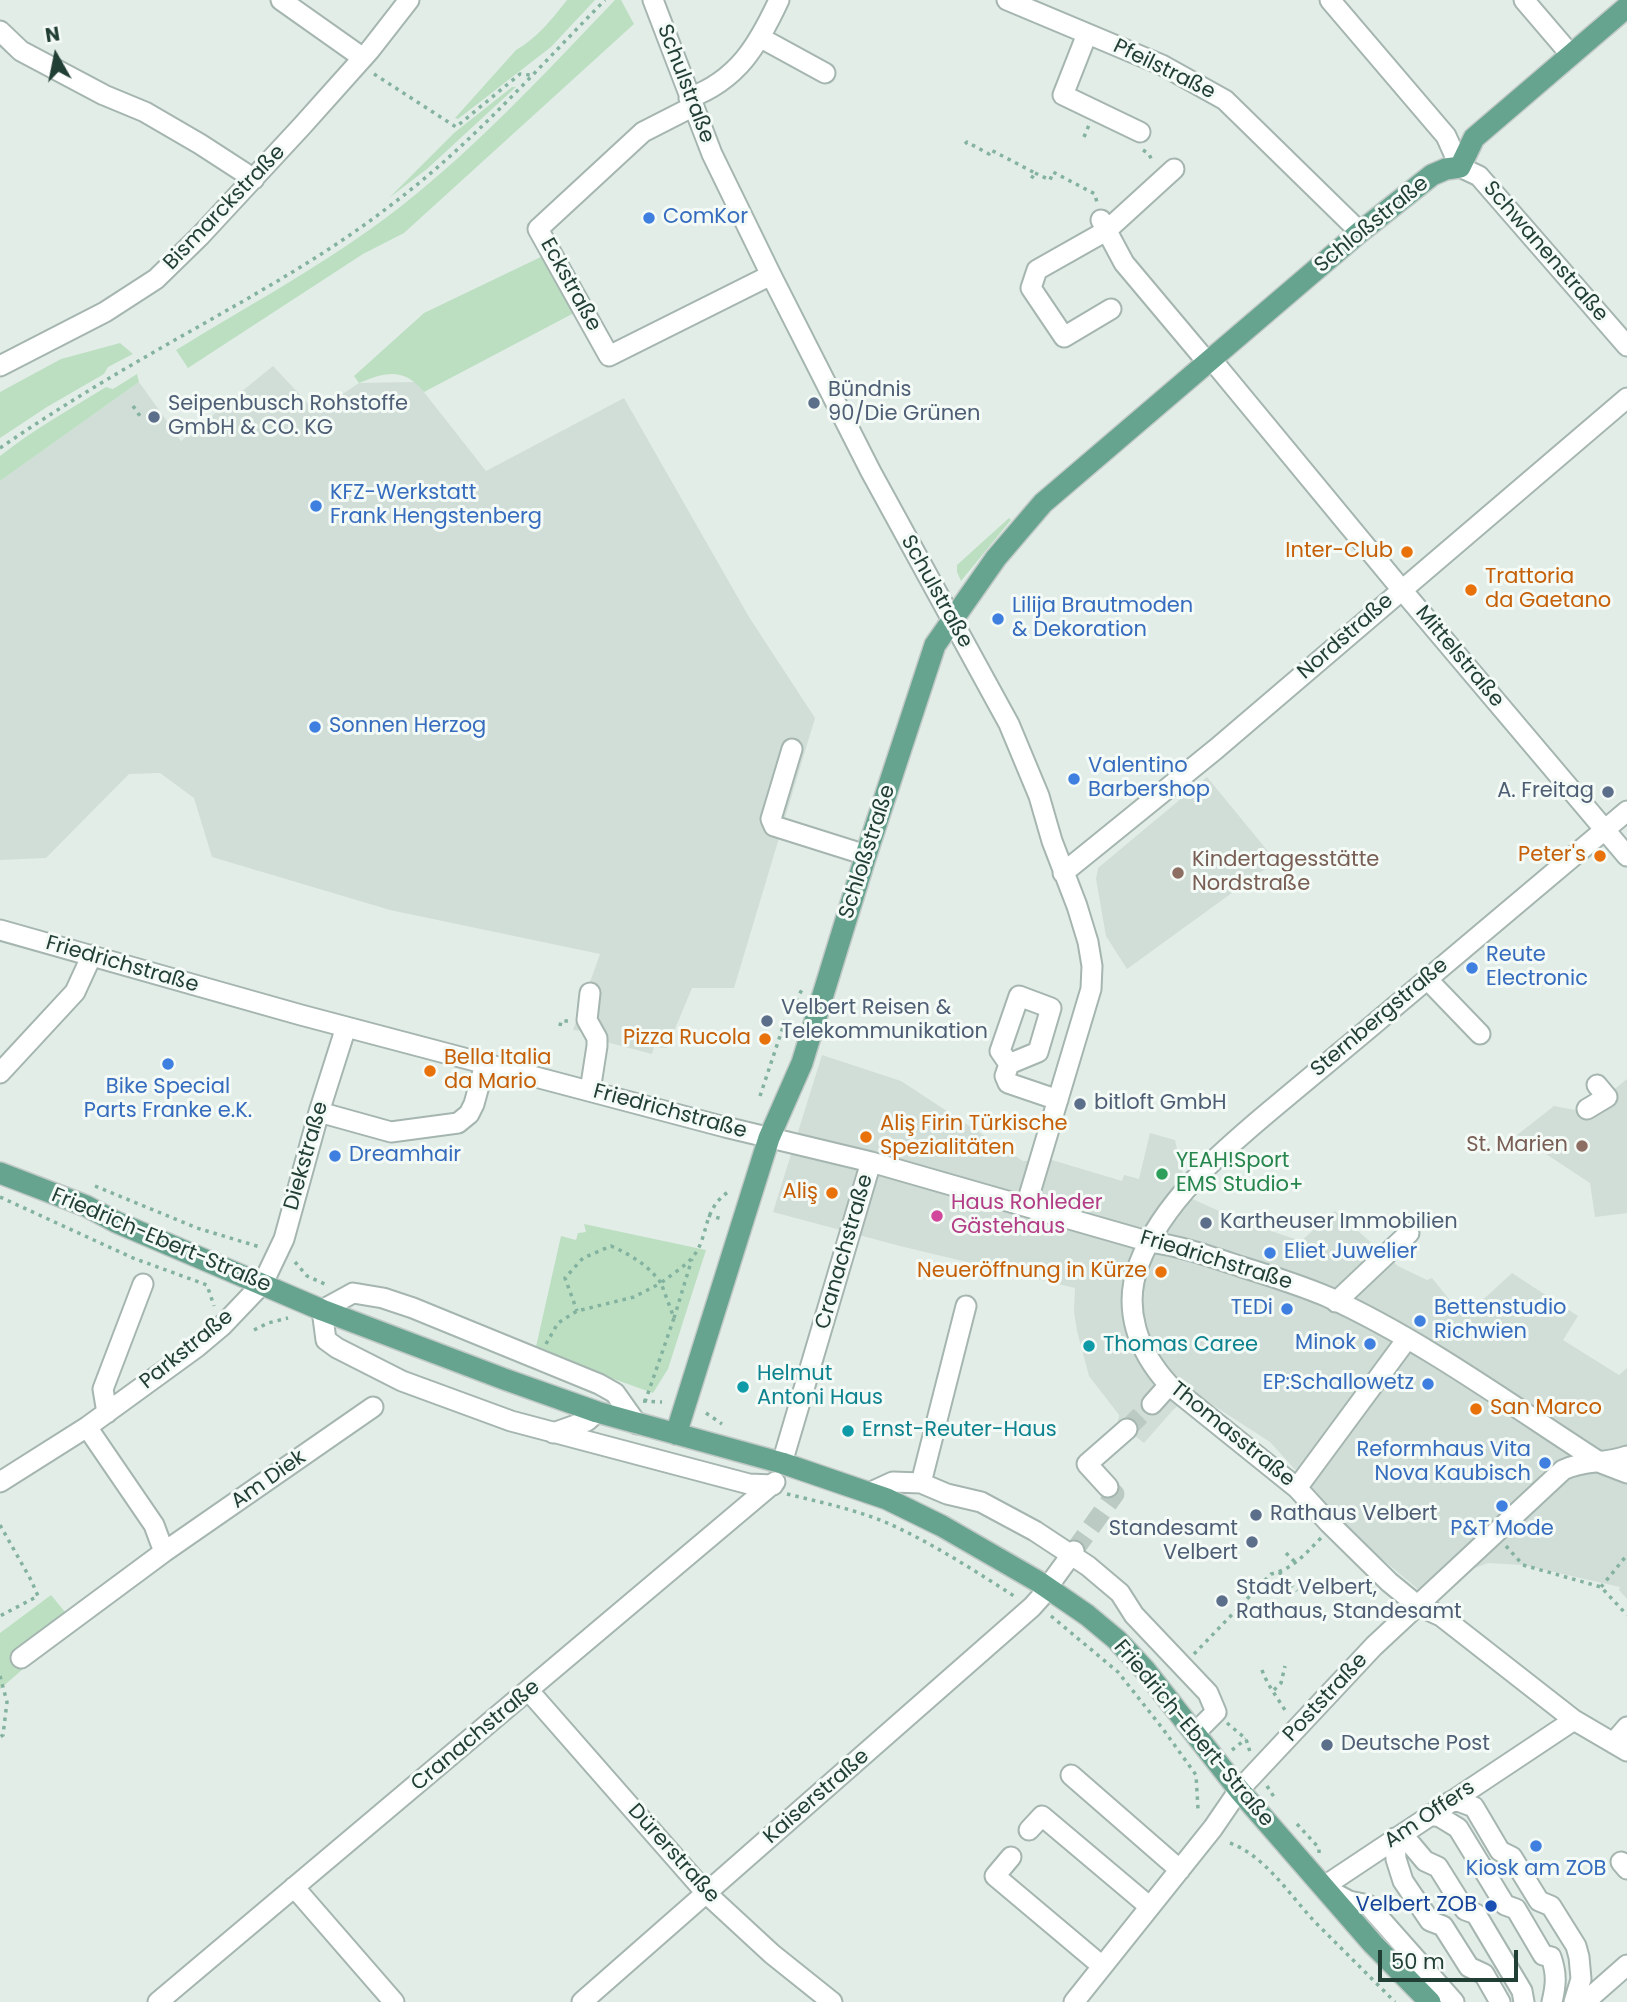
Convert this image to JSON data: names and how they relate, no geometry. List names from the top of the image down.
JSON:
{
  "streets": {
    "main road": ["Schloßstraße", "Friedrich-Ebert-Straße"],
    "street": [
      "Pfeilstraße",
      "Schulstraße",
      "Bismarckstraße",
      "Schwanenstraße",
      "Eckstraße",
      "Nordstraße",
      "Mittelstraße",
      "Friedrichstraße",
      "Sternbergstraße",
      "Diekstraße",
      "Cranachstraße",
      "Parkstraße",
      "Thomasstraße",
      "Am Diek",
      "Poststraße",
      "Kaiserstraße",
      "Am Offers",
      "Dürerstraße"
    ]
  },
  "crossings": [
    ["Pfeilstraße", "Schloßstraße"],
    ["Schulstraße", "Schloßstraße"],
    ["Schulstraße", "Eckstraße"],
    ["Schulstraße", "Nordstraße"],
    ["Schulstraße", "Friedrichstraße"],
    ["Schloßstraße", "Schwanenstraße"],
    ["Schloßstraße", "Mittelstraße"],
    ["Schloßstraße", "Friedrichstraße"],
    ["Schloßstraße", "Friedrich-Ebert-Straße"],
    ["Nordstraße", "Mittelstraße"],
    ["Mittelstraße", "Sternbergstraße"],
    ["Friedrichstraße", "Sternbergstraße"],
    ["Friedrichstraße", "Diekstraße"],
    ["Friedrichstraße", "Cranachstraße"],
    ["Friedrichstraße", "Thomasstraße"],
    ["Friedrichstraße", "Poststraße"],
    ["Sternbergstraße", "Thomasstraße"],
    ["Diekstraße", "Friedrich-Ebert-Straße"],
    ["Diekstraße", "Parkstraße"],
    ["Friedrich-Ebert-Straße", "Cranachstraße"],
    ["Friedrich-Ebert-Straße", "Parkstraße"],
    ["Friedrich-Ebert-Straße", "Poststraße"],
    ["Friedrich-Ebert-Straße", "Kaiserstraße"],
    ["Friedrich-Ebert-Straße", "Am Offers"],
    ["Cranachstraße", "Dürerstraße"],
    ["Thomasstraße", "Poststraße"],
    ["Thomasstraße", "Am Offers"],
    ["Kaiserstraße", "Dürerstraße"]
  ],
  "places": [
    "ComKor",
    "Bündnis 90/Die Grünen",
    "Seipenbusch Rohstoffe GmbH & CO. KG",
    "KFZ-Werkstatt Frank Hengstenberg",
    "Inter-Club",
    "Trattoria da Gaetano",
    "Lilija Brautmoden & Dekoration",
    "Sonnen Herzog",
    "Valentino Barbershop",
    "A. Freitag",
    "Peter's",
    "Kindertagesstätte Nordstraße",
    "Reute Electronic",
    "Velbert Reisen & Telekommunikation",
    "Pizza Rucola",
    "Bike Special Parts Franke e.K.",
    "Bella Italia da Mario",
    "bitloft GmbH",
    "Aliş Firin Türkische Spezialitäten",
    "St. Marien",
    "Dreamhair",
    "YEAH!Sport EMS Studio+",
    "Aliş",
    "Haus Rohleder Gästehaus",
    "Kartheuser Immobilien",
    "Eliet Juwelier",
    "Neueröffnung in Kürze",
    "TEDi",
    "Bettenstudio Richwien",
    "Minok",
    "Thomas Caree",
    "EP:Schallowetz",
    "Helmut Antoni Haus",
    "San Marco",
    "Ernst-Reuter-Haus",
    "Reformhaus Vita Nova Kaubisch",
    "P&T Mode",
    "Rathaus Velbert",
    "Standesamt Velbert",
    "Stadt Velbert, Rathaus, Standesamt",
    "Deutsche Post",
    "Kiosk am ZOB",
    "Velbert ZOB"
  ],
  "scale_bar": "50 m",
  "north": "top"
}
